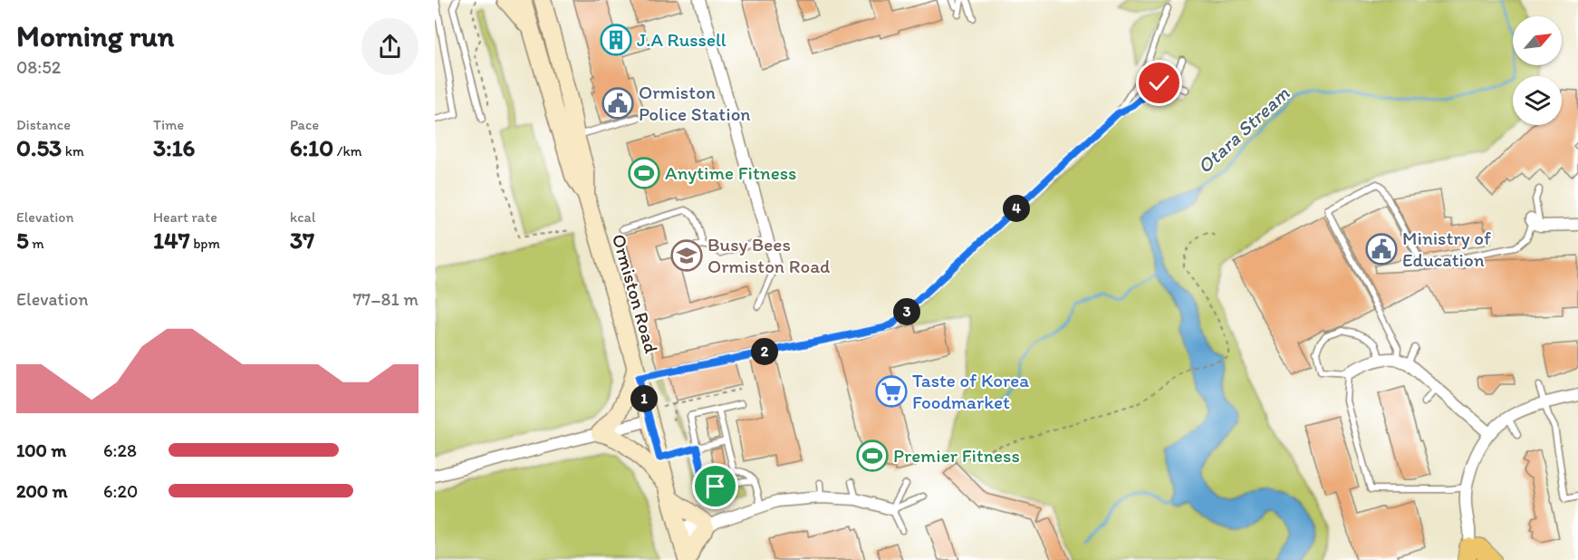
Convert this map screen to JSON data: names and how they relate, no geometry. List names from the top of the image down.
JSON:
{
  "streets": {
    "main road": ["Ormiston Road"]
  },
  "water": ["Otara Stream"],
  "places": {
    "building": ["J.A Russell"],
    "public building": ["Ormiston Police Station", "Ministry of Education"],
    "sports": ["Anytime Fitness", "Premier Fitness"],
    "school or university": ["Busy Bees Ormiston Road"],
    "supermarket": ["Taste of Korea Foodmarket"]
  },
  "north": "top right",
  "page": {
    "heading": ["Morning run", "08:52"],
    "stats": [
      ["Distance", "0.53 km"],
      ["Time", "3:16"],
      ["Pace", "6:10 /km"],
      ["Elevation", "5 m"],
      ["Heart rate", "147 bpm"],
      ["kcal", "37"]
    ],
    "pins": [
      "4",
      "3",
      "2",
      "1"
    ],
    "chart": ["Elevation", "77–81 m"],
    "list": [
      {
        "name": "100 m",
        "note": "6:28"
      },
      {
        "name": "200 m",
        "note": "6:20"
      }
    ]
  }
}
